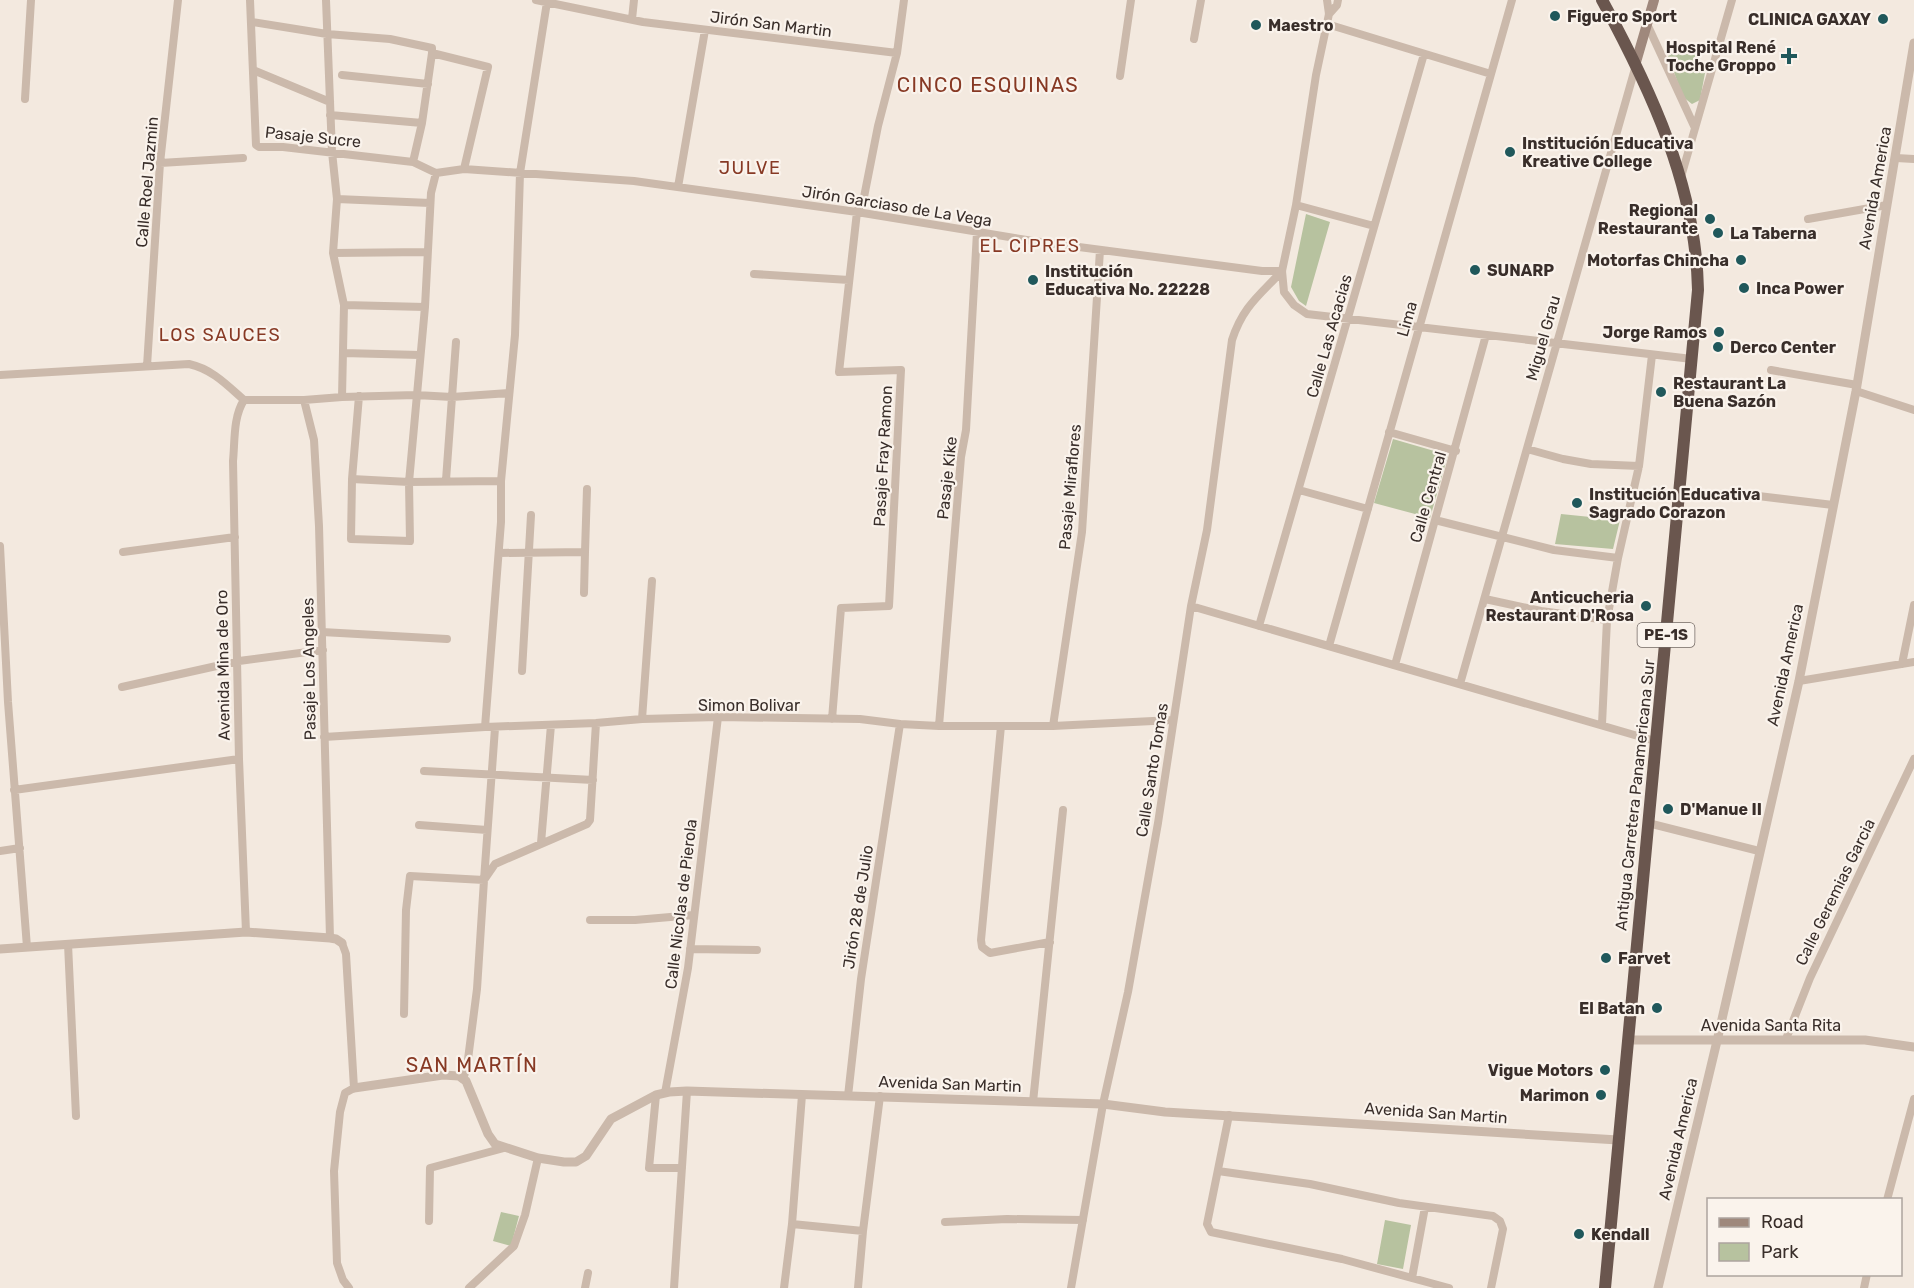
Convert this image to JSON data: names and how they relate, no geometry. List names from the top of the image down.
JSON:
{
  "streets": {
    "highway": ["PE-1S", "Antigua Carretera Panamericana Sur"],
    "main road": ["Miguel Grau"],
    "street": [
      "Jirón San Martin",
      "Pasaje Sucre",
      "Calle Roel Jazmin",
      "Avenida America",
      "Jirón Garciaso de La Vega",
      "Lima",
      "Calle Las Acacias",
      "Pasaje Fray Ramon",
      "Pasaje Kike",
      "Pasaje Miraflores",
      "Calle Central",
      "Avenida Mina de Oro",
      "Pasaje Los Angeles",
      "Simon Bolivar",
      "Calle Santo Tomas",
      "Calle Geremias Garcia",
      "Calle Nicolas de Pierola",
      "Jirón 28 de Julio",
      "Avenida Santa Rita",
      "Avenida San Martin"
    ]
  },
  "crossings": [
    ["Jirón San Martin", "Pasaje Fray Ramon"],
    ["Pasaje Sucre", "Jirón Garciaso de La Vega"],
    ["Avenida America", "Avenida Santa Rita"],
    ["Jirón Garciaso de La Vega", "Pasaje Fray Ramon"],
    ["Jirón Garciaso de La Vega", "Pasaje Kike"],
    ["Jirón Garciaso de La Vega", "Pasaje Miraflores"],
    ["Jirón Garciaso de La Vega", "Calle Santo Tomas"],
    ["Miguel Grau", "Antigua Carretera Panamericana Sur"],
    ["Pasaje Fray Ramon", "Simon Bolivar"],
    ["Pasaje Kike", "Simon Bolivar"],
    ["Pasaje Miraflores", "Simon Bolivar"],
    ["Pasaje Los Angeles", "Simon Bolivar"],
    ["Simon Bolivar", "Calle Santo Tomas"],
    ["Simon Bolivar", "Calle Nicolas de Pierola"],
    ["Simon Bolivar", "Jirón 28 de Julio"],
    ["Calle Santo Tomas", "Avenida San Martin"],
    ["Antigua Carretera Panamericana Sur", "Avenida Santa Rita"],
    ["Antigua Carretera Panamericana Sur", "Avenida San Martin"],
    ["Calle Geremias Garcia", "Avenida Santa Rita"],
    ["Calle Nicolas de Pierola", "Avenida San Martin"],
    ["Jirón 28 de Julio", "Avenida San Martin"]
  ],
  "districts": [
    "CINCO ESQUINAS",
    "JULVE",
    "EL CIPRES",
    "LOS SAUCES",
    "SAN MARTÍN"
  ],
  "places": {
    "other": [
      "Figuero Sport",
      "CLINICA GAXAY",
      "Maestro",
      "Institución Educativa Kreative College",
      "Regional Restaurante",
      "La Taberna",
      "Motorfas Chincha",
      "SUNARP",
      "Institución Educativa No. 22228",
      "Inca Power",
      "Jorge Ramos",
      "Derco Center",
      "Restaurant La Buena Sazón",
      "Institución Educativa Sagrado Corazon",
      "Anticucheria Restaurant D'Rosa",
      "D'Manue II",
      "Farvet",
      "El Batan",
      "Vigue Motors",
      "Marimon",
      "Kendall"
    ],
    "health": ["Hospital René Toche Groppo"]
  },
  "legend": ["Road", "Park"]
}
